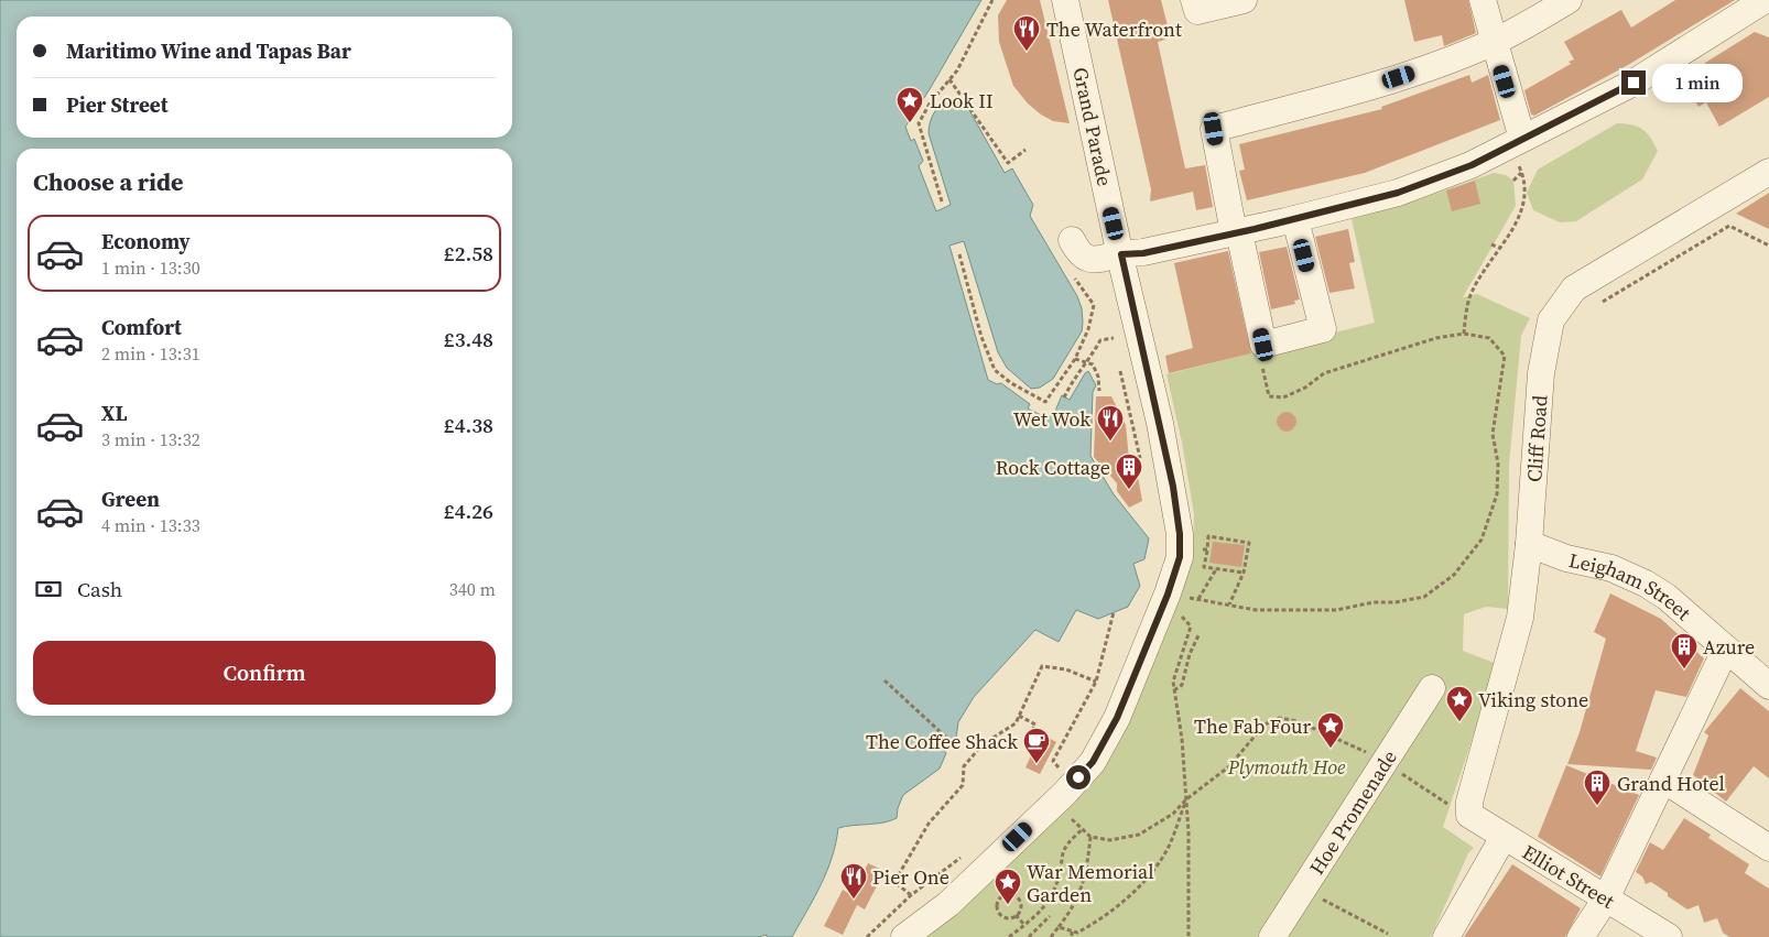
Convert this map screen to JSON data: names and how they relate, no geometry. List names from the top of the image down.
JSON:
{
  "streets": {
    "street": [
      "Grand Parade",
      "Cliff Road",
      "Leigham Street",
      "Hoe Promenade",
      "Elliot Street"
    ]
  },
  "crossings": [
    ["Cliff Road", "Leigham Street"],
    ["Cliff Road", "Elliot Street"]
  ],
  "parks": ["Plymouth Hoe"],
  "places": {
    "restaurant": ["The Waterfront", "Wet Wok", "Pier One"],
    "place": [
      "Look II",
      "Viking stone",
      "The Fab Four",
      "War Memorial Garden"
    ],
    "building": ["Rock Cottage", "Azure", "Grand Hotel"],
    "cafe": ["The Coffee Shack"]
  },
  "page": {
    "banner": ["Maritimo Wine and Tapas Bar", "Pier Street"],
    "bubble": "1 min",
    "heading": "Choose a ride",
    "list": [
      {
        "name": "Economy",
        "note": "1 min · 13:30",
        "value": "£2.58"
      },
      {
        "name": "Comfort",
        "note": "2 min · 13:31",
        "value": "£3.48"
      },
      {
        "name": "XL",
        "note": "3 min · 13:32",
        "value": "£4.38"
      },
      {
        "name": "Green",
        "note": "4 min · 13:33",
        "value": "£4.26"
      }
    ],
    "pay": ["Cash", "340 m"],
    "buttons": "Confirm"
  }
}
